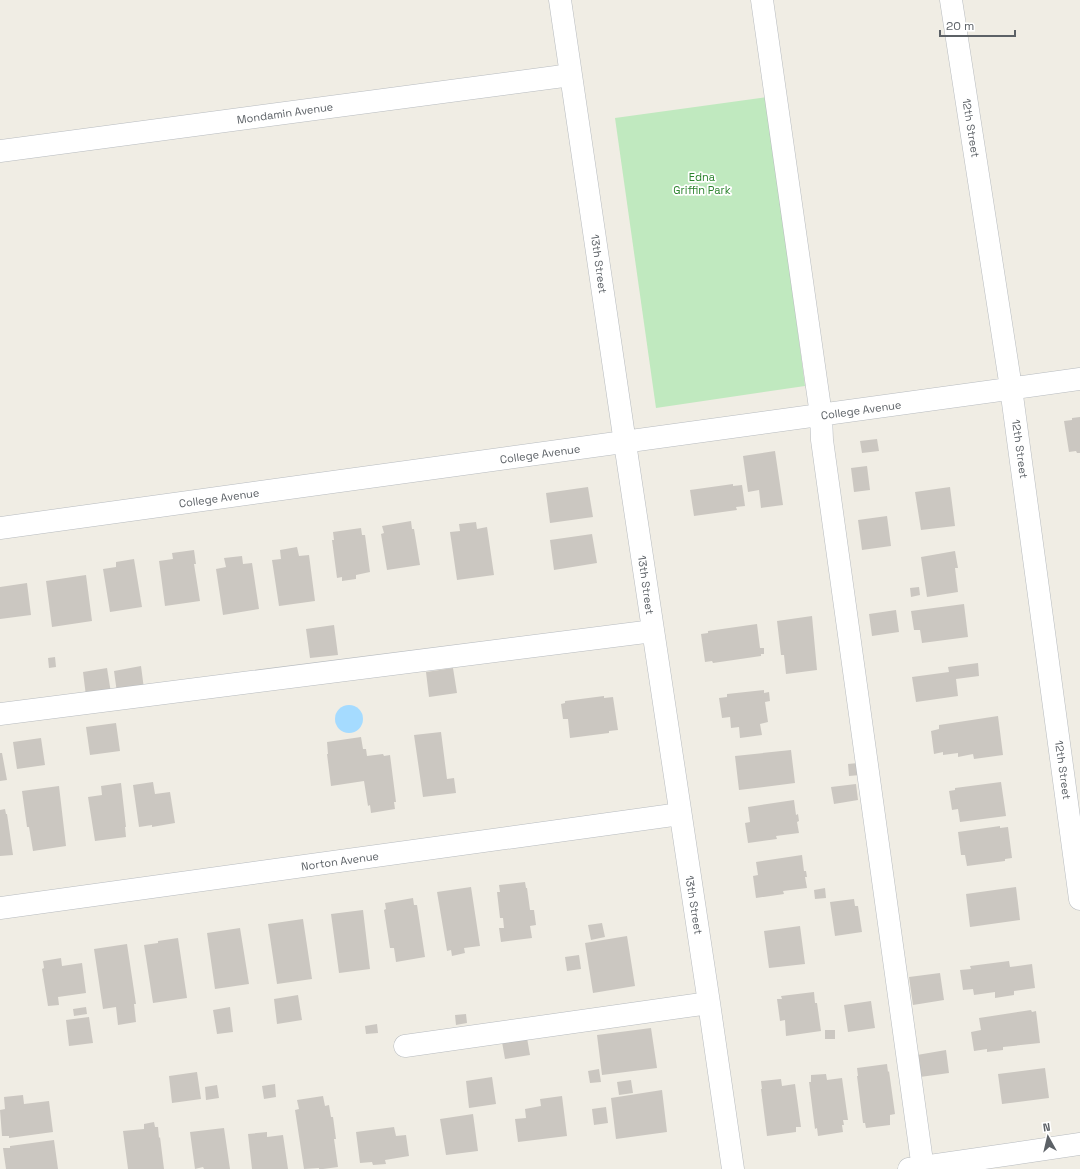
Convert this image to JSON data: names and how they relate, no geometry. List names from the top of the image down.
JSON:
{
  "streets": {
    "street": [
      "Mondamin Avenue",
      "12th Street",
      "13th Street",
      "College Avenue",
      "Norton Avenue"
    ]
  },
  "crossings": [
    ["Mondamin Avenue", "13th Street"],
    ["12th Street", "College Avenue"],
    ["13th Street", "College Avenue"],
    ["13th Street", "Norton Avenue"]
  ],
  "parks": ["Edna Griffin Park"],
  "scale_bar": "20 m",
  "north": "top"
}
